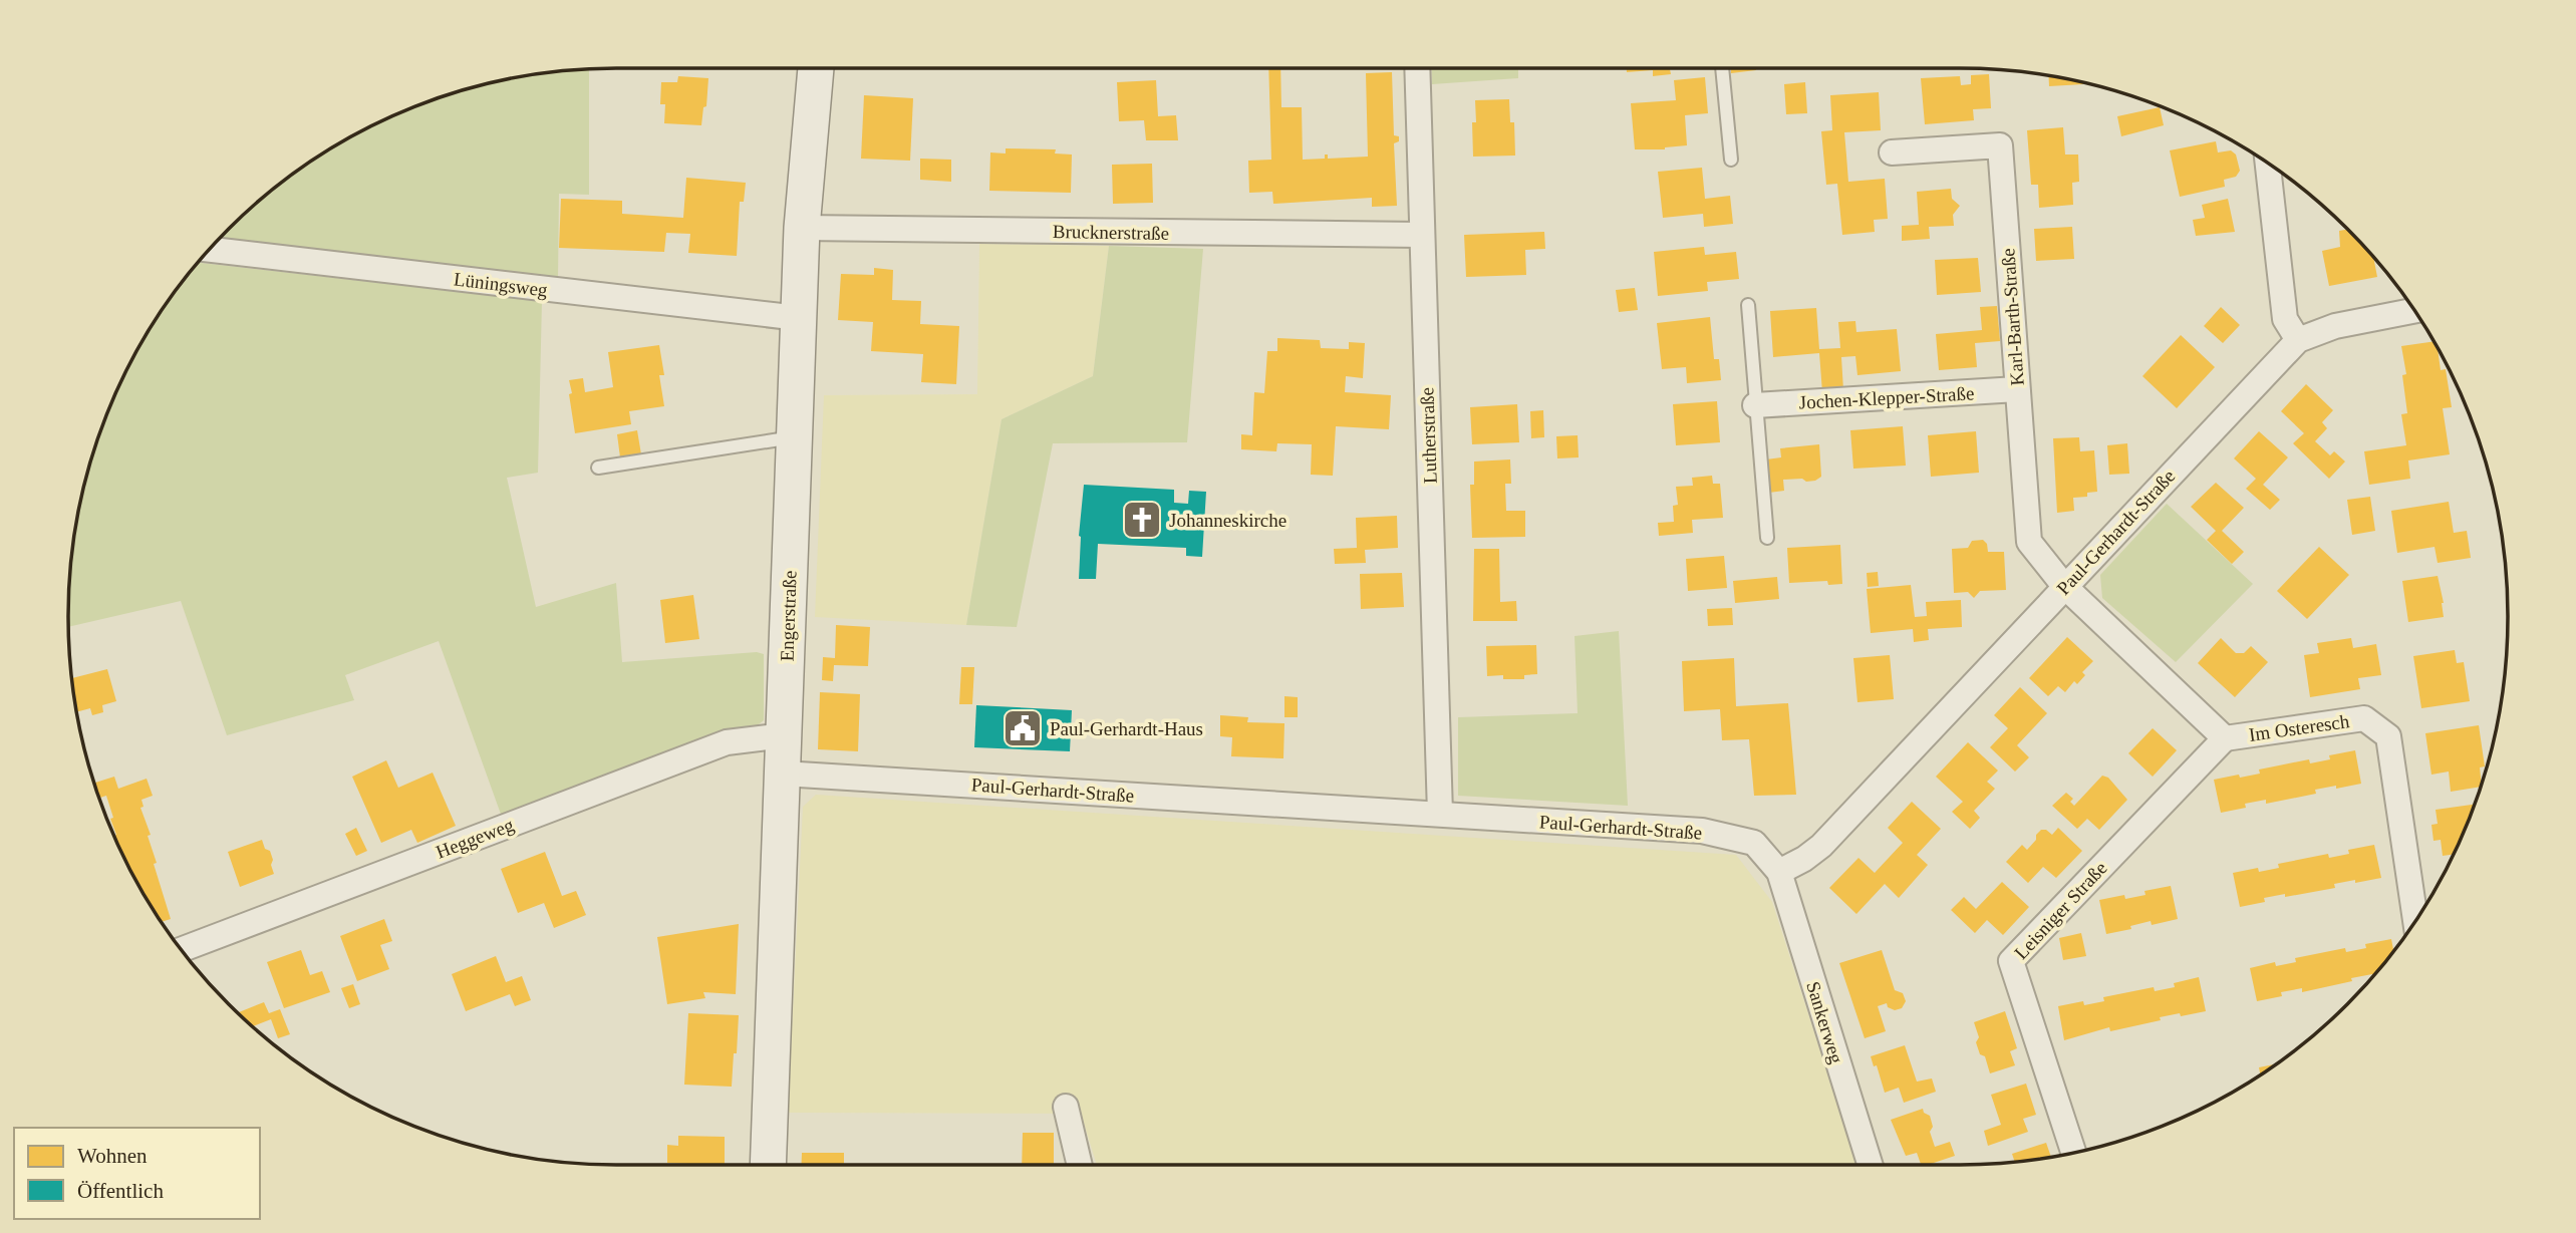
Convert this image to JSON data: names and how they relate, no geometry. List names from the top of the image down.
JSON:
{
  "streets": {
    "main road": ["Engerstraße"],
    "street": [
      "Brucknerstraße",
      "Lüningsweg",
      "Karl-Barth-Straße",
      "Jochen-Klepper-Straße",
      "Lutherstraße",
      "Paul-Gerhardt-Straße",
      "Im Osteresch",
      "Heggeweg",
      "Leisniger Straße",
      "Sankerweg"
    ]
  },
  "crossings": [
    ["Brucknerstraße", "Lutherstraße"],
    ["Brucknerstraße", "Engerstraße"],
    ["Lüningsweg", "Engerstraße"],
    ["Karl-Barth-Straße", "Jochen-Klepper-Straße"],
    ["Karl-Barth-Straße", "Paul-Gerhardt-Straße"],
    ["Karl-Barth-Straße", "Im Osteresch"],
    ["Lutherstraße", "Paul-Gerhardt-Straße"],
    ["Paul-Gerhardt-Straße", "Engerstraße"],
    ["Paul-Gerhardt-Straße", "Im Osteresch"],
    ["Paul-Gerhardt-Straße", "Sankerweg"],
    ["Engerstraße", "Heggeweg"],
    ["Im Osteresch", "Leisniger Straße"]
  ],
  "places": {
    "church": ["Johanneskirche"],
    "public building": ["Paul-Gerhardt-Haus"]
  },
  "legend": ["Wohnen", "Öffentlich"]
}
